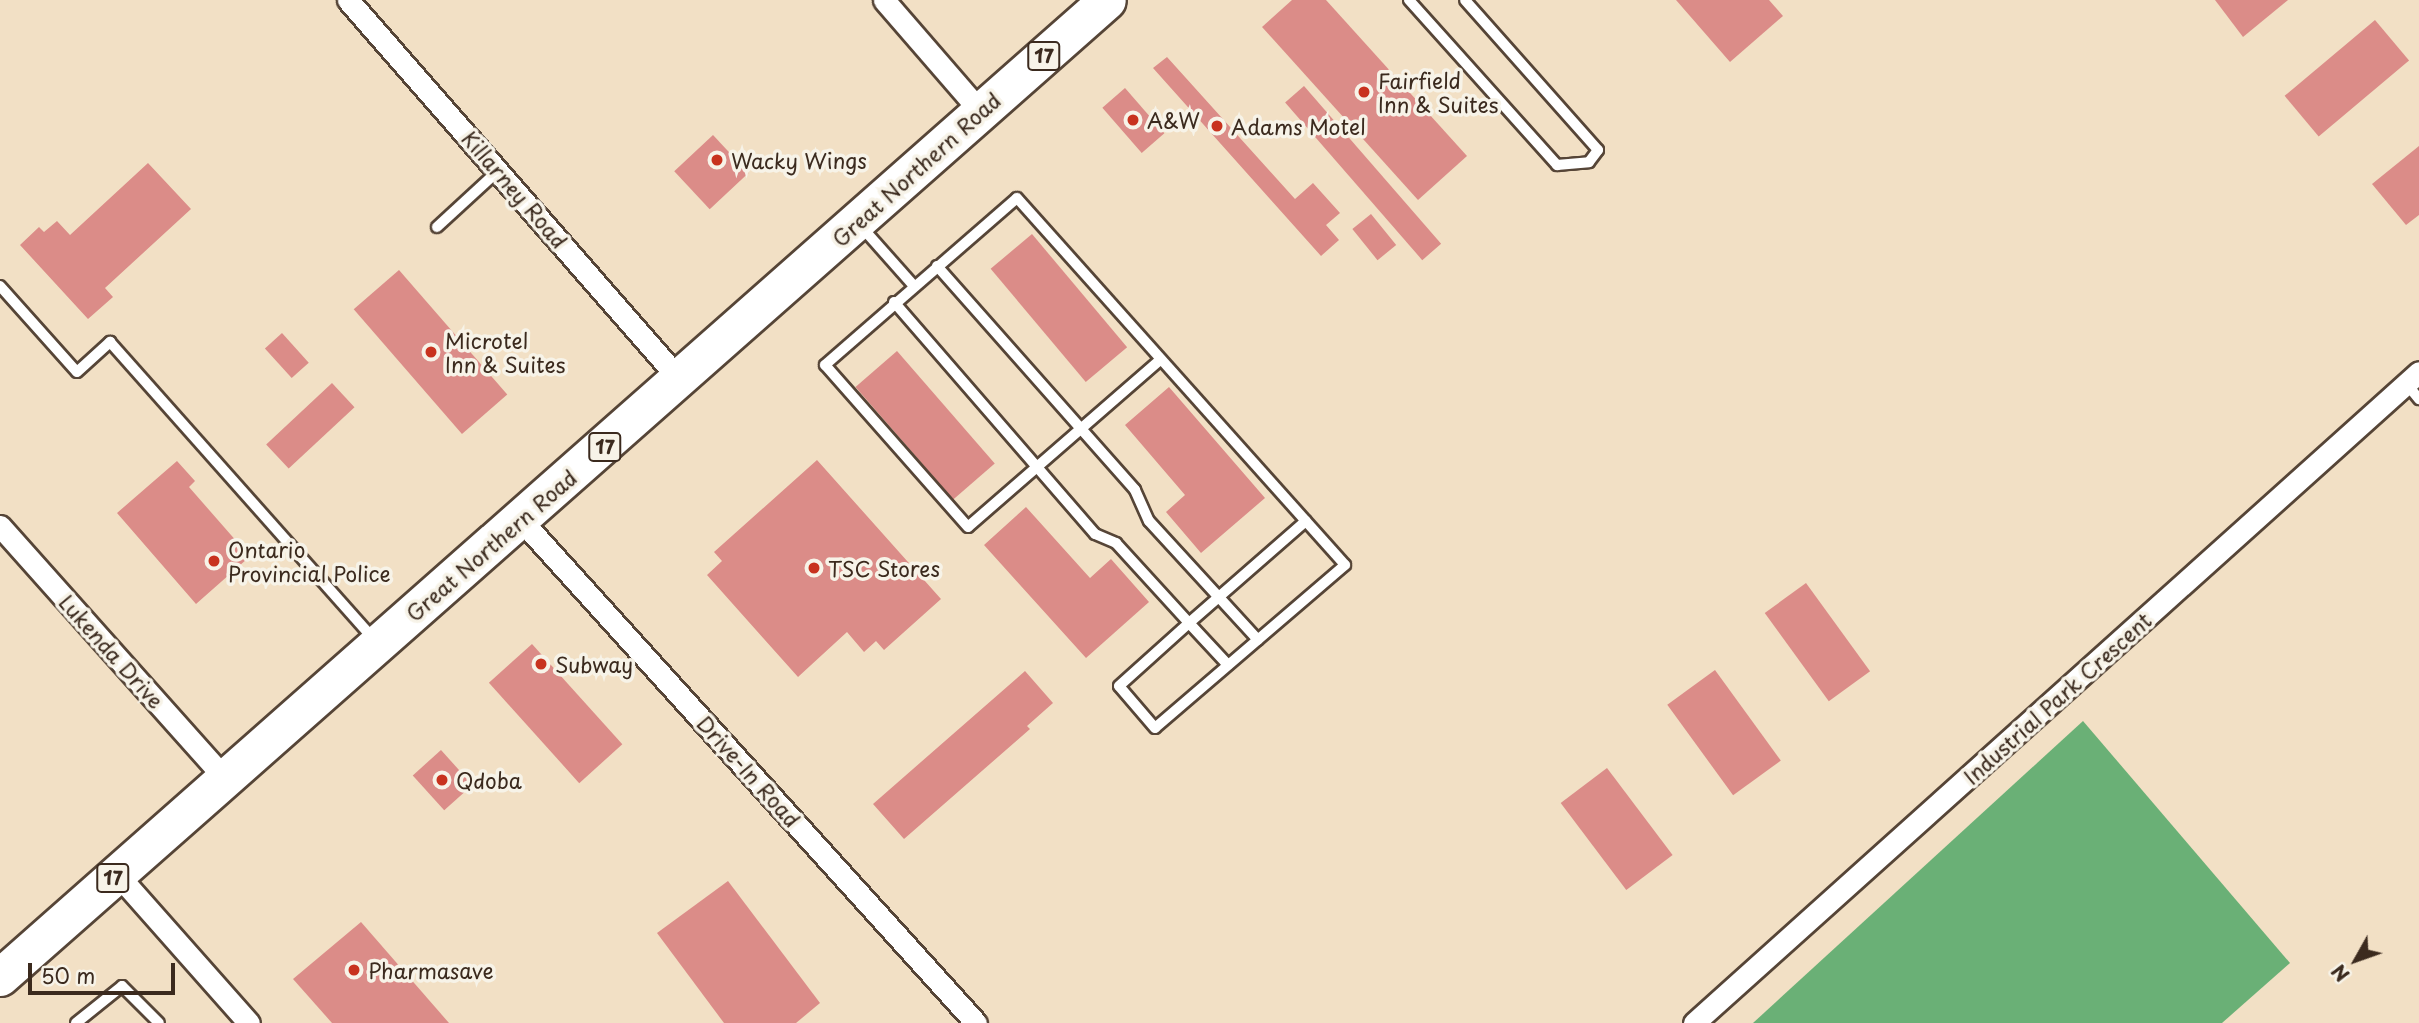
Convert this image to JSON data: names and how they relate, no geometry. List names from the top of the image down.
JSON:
{
  "streets": {
    "highway": ["17", "Great Northern Road"],
    "street": [
      "Killarney Road",
      "Lukenda Drive",
      "Industrial Park Crescent",
      "Drive-In Road"
    ]
  },
  "crossings": [
    ["Great Northern Road", "Killarney Road"],
    ["Great Northern Road", "Lukenda Drive"],
    ["Great Northern Road", "Drive-In Road"]
  ],
  "places": [
    "Fairfield Inn & Suites",
    "A&W",
    "Adams Motel",
    "Wacky Wings",
    "Microtel Inn & Suites",
    "Ontario Provincial Police",
    "TSC Stores",
    "Subway",
    "Qdoba",
    "Pharmasave"
  ],
  "scale_bar": "50 m",
  "north": "bottom left"
}
